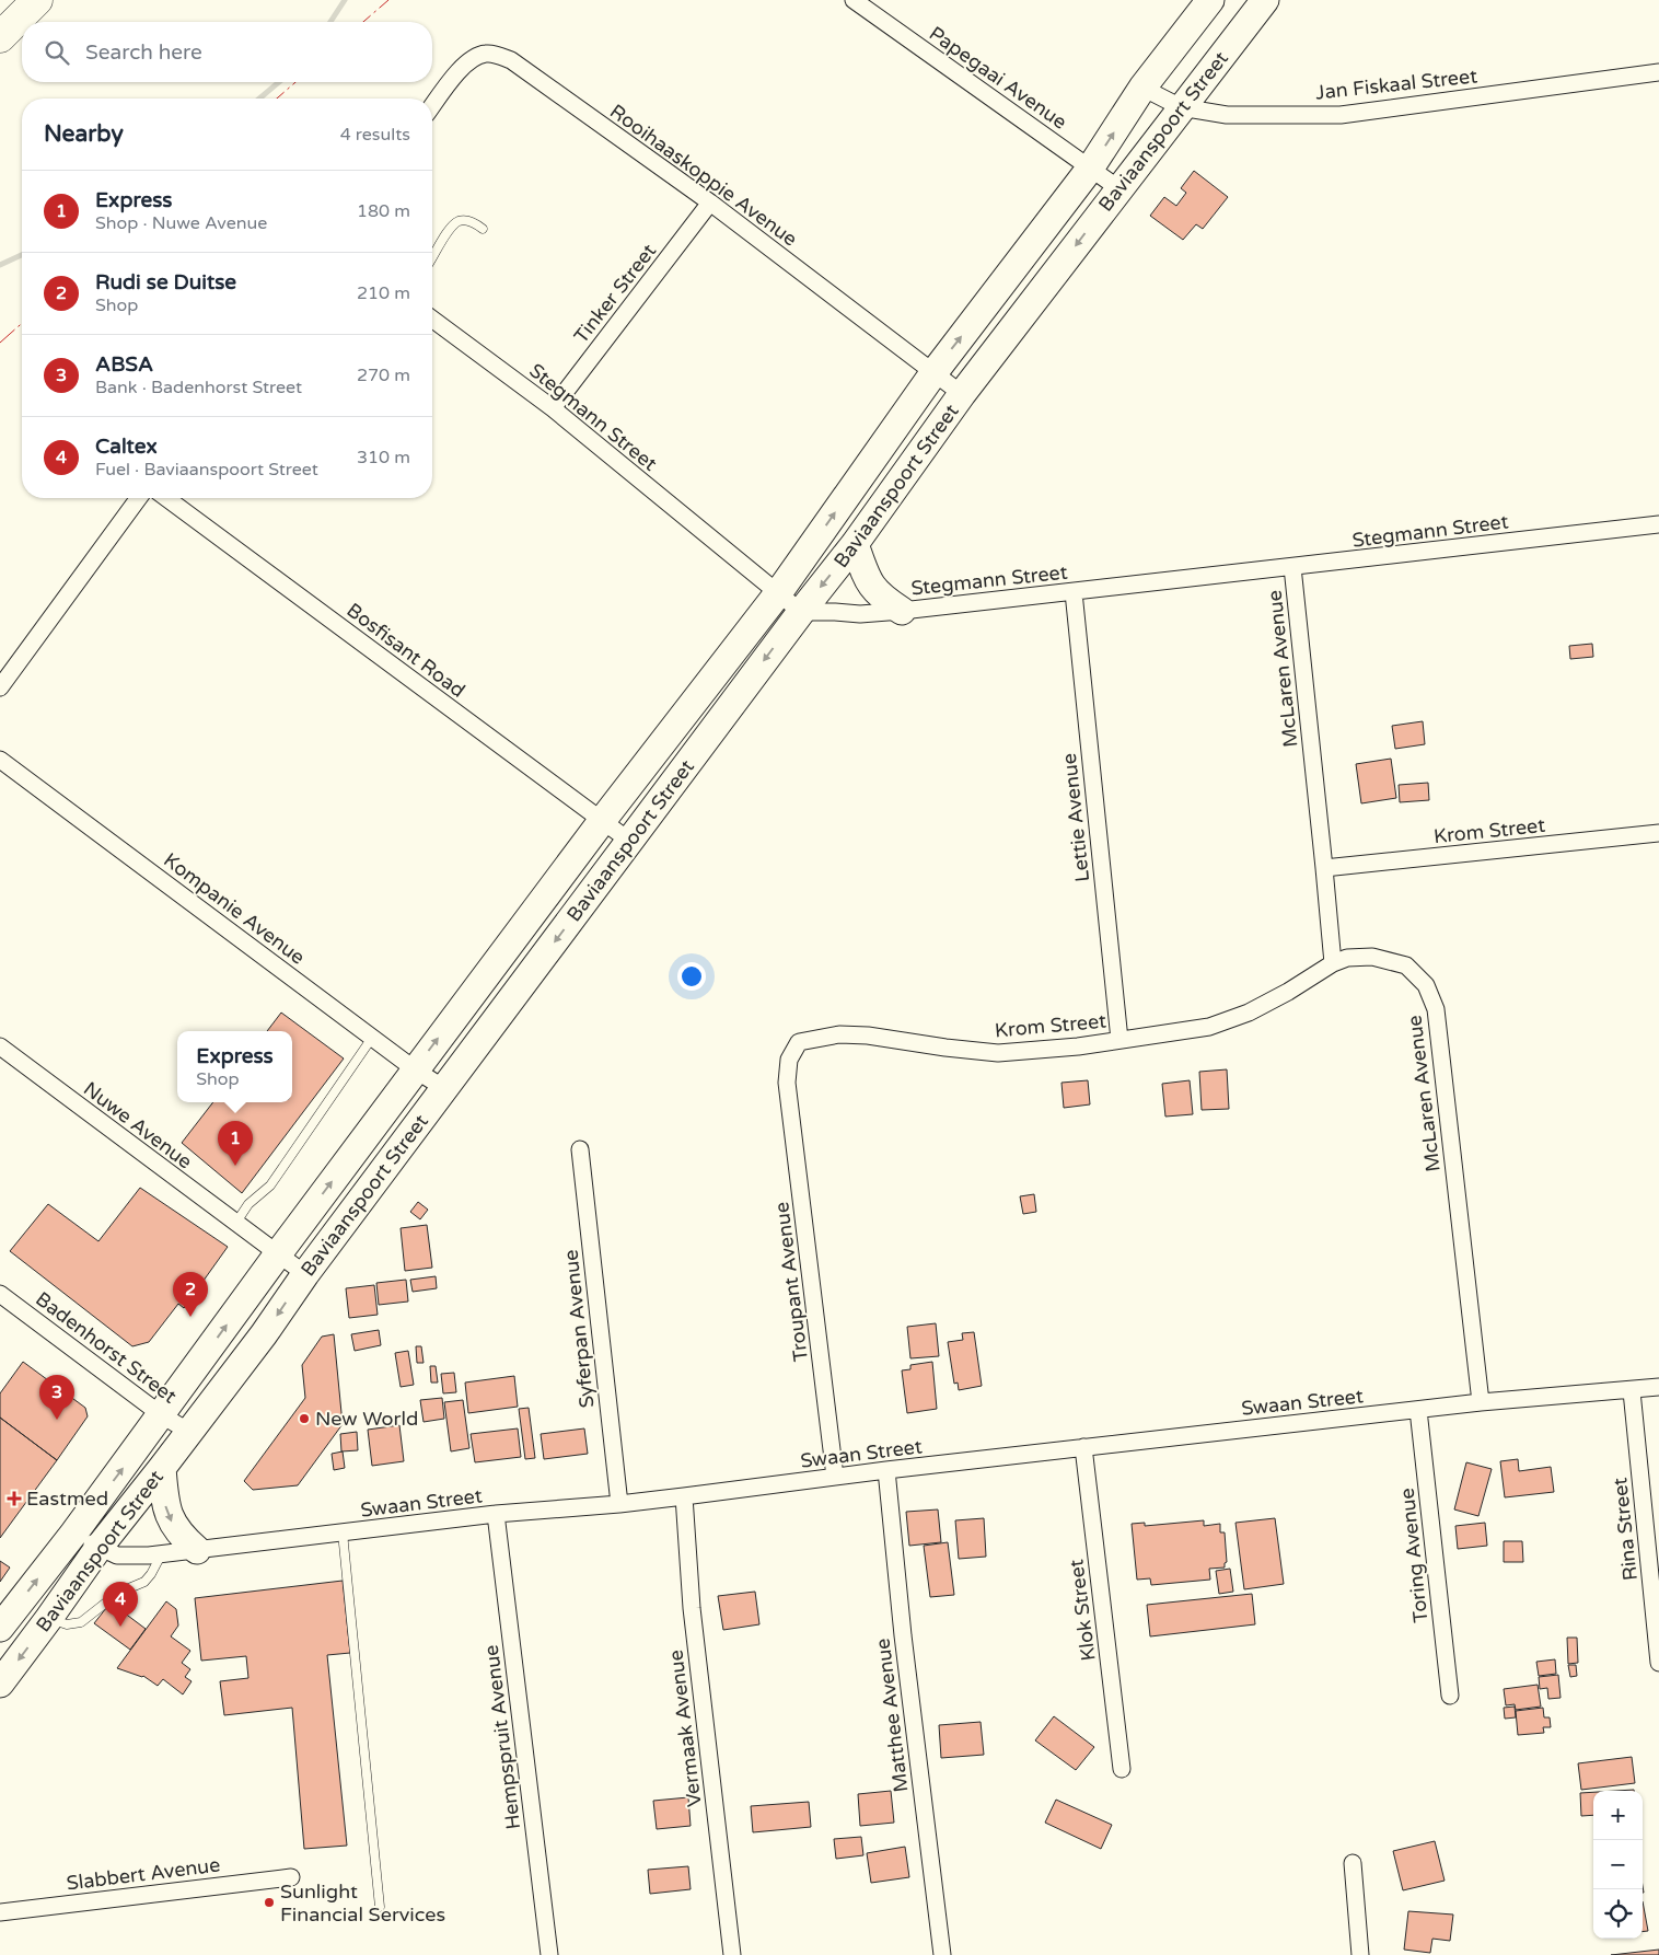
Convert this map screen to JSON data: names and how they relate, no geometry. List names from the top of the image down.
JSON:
{
  "streets": {
    "main road": ["Baviaanspoort Street"],
    "street": [
      "Papegaai Avenue",
      "Jan Fiskaal Street",
      "Rooihaaskoppie Avenue",
      "Tinker Street",
      "Stegmann Street",
      "Bosfisant Road",
      "McLaren Avenue",
      "Lettie Avenue",
      "Krom Street",
      "Kompanie Avenue",
      "Nuwe Avenue",
      "Troupant Avenue",
      "Syferpan Avenue",
      "Badenhorst Street",
      "Swaan Street",
      "Rina Street",
      "Toring Avenue",
      "Klok Street",
      "Matthee Avenue",
      "Vermaak Avenue",
      "Hempspruit Avenue",
      "Slabbert Avenue"
    ]
  },
  "crossings": [
    ["Papegaai Avenue", "Baviaanspoort Street"],
    ["Jan Fiskaal Street", "Baviaanspoort Street"],
    ["Baviaanspoort Street", "Rooihaaskoppie Avenue"],
    ["Baviaanspoort Street", "Stegmann Street"],
    ["Baviaanspoort Street", "Bosfisant Road"],
    ["Baviaanspoort Street", "Kompanie Avenue"],
    ["Baviaanspoort Street", "Nuwe Avenue"],
    ["Baviaanspoort Street", "Badenhorst Street"],
    ["Baviaanspoort Street", "Swaan Street"],
    ["Rooihaaskoppie Avenue", "Tinker Street"],
    ["Tinker Street", "Stegmann Street"],
    ["Stegmann Street", "McLaren Avenue"],
    ["Stegmann Street", "Lettie Avenue"],
    ["McLaren Avenue", "Krom Street"],
    ["McLaren Avenue", "Swaan Street"],
    ["Lettie Avenue", "Krom Street"],
    ["Krom Street", "Troupant Avenue"],
    ["Troupant Avenue", "Swaan Street"],
    ["Syferpan Avenue", "Swaan Street"],
    ["Swaan Street", "Rina Street"],
    ["Swaan Street", "Toring Avenue"],
    ["Swaan Street", "Klok Street"],
    ["Swaan Street", "Matthee Avenue"],
    ["Swaan Street", "Vermaak Avenue"],
    ["Swaan Street", "Hempspruit Avenue"]
  ],
  "places": {
    "other": ["New World", "Sunlight Financial Services"],
    "health": ["Eastmed"]
  },
  "page": {
    "search": "Search here",
    "heading": ["Nearby", "4 results"],
    "list": [
      {
        "mark": "1",
        "name": "Express",
        "note": "Shop · Nuwe Avenue",
        "value": "180 m"
      },
      {
        "mark": "2",
        "name": "Rudi se Duitse",
        "note": "Shop",
        "value": "210 m"
      },
      {
        "mark": "3",
        "name": "ABSA",
        "note": "Bank · Badenhorst Street",
        "value": "270 m"
      },
      {
        "mark": "4",
        "name": "Caltex",
        "note": "Fuel · Baviaanspoort Street",
        "value": "310 m"
      }
    ],
    "popup": ["Express", "Shop"],
    "pins": [
      "1",
      "2",
      "3",
      "4"
    ],
    "map_buttons": ["+", "−"]
  }
}
